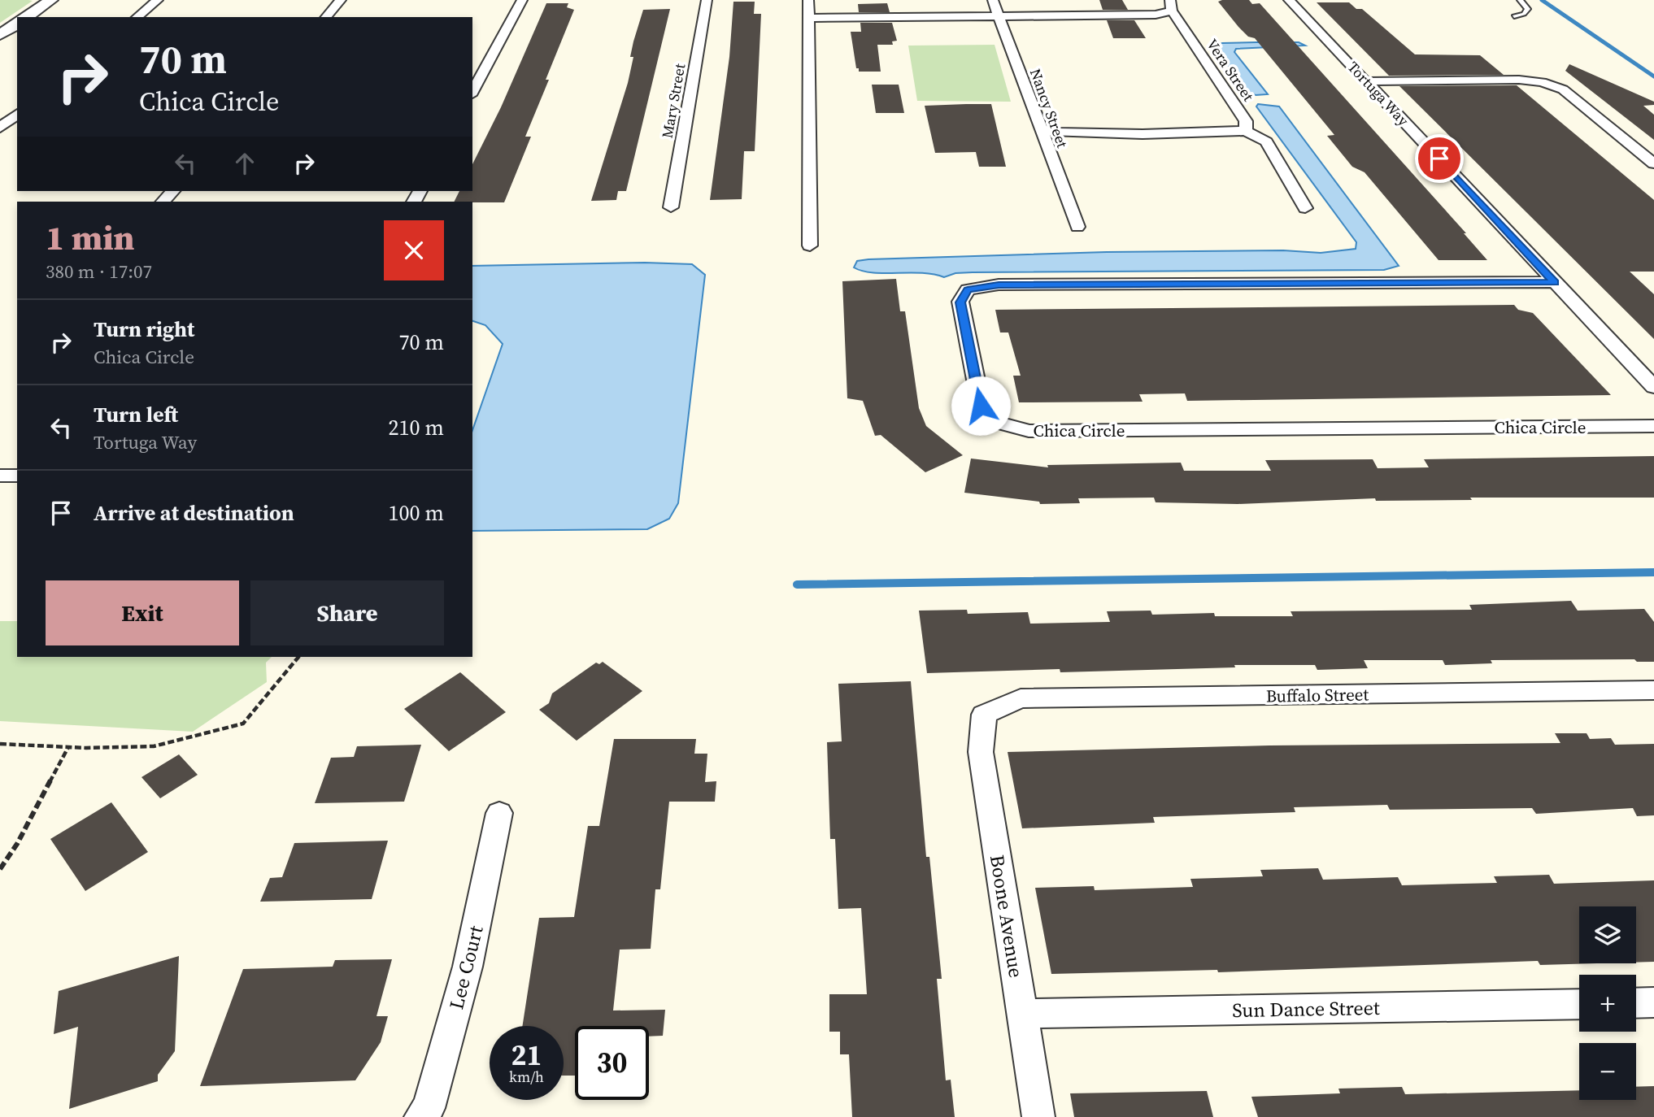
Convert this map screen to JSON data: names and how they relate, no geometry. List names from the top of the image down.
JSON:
{
  "streets": {
    "street": [
      "Vera Street",
      "Tortuga Way",
      "Mary Street",
      "Nancy Street",
      "Chica Circle",
      "Buffalo Street",
      "Boone Avenue",
      "Lee Court",
      "Sun Dance Street"
    ]
  },
  "crossings": [
    ["Tortuga Way", "Chica Circle"],
    ["Buffalo Street", "Boone Avenue"],
    ["Boone Avenue", "Sun Dance Street"]
  ],
  "page": {
    "turn": ["70 m", "Chica Circle"],
    "heading": ["1 min", "380 m · 17:07"],
    "list": [
      {
        "name": "Turn right",
        "note": "Chica Circle",
        "value": "70 m"
      },
      {
        "name": "Turn left",
        "note": "Tortuga Way",
        "value": "210 m"
      },
      {
        "name": "Arrive at destination",
        "value": "100 m"
      }
    ],
    "buttons": ["Exit", "Share"],
    "map_buttons": ["+", "−"],
    "speed": "21 km/h",
    "limit": "30"
  }
}
